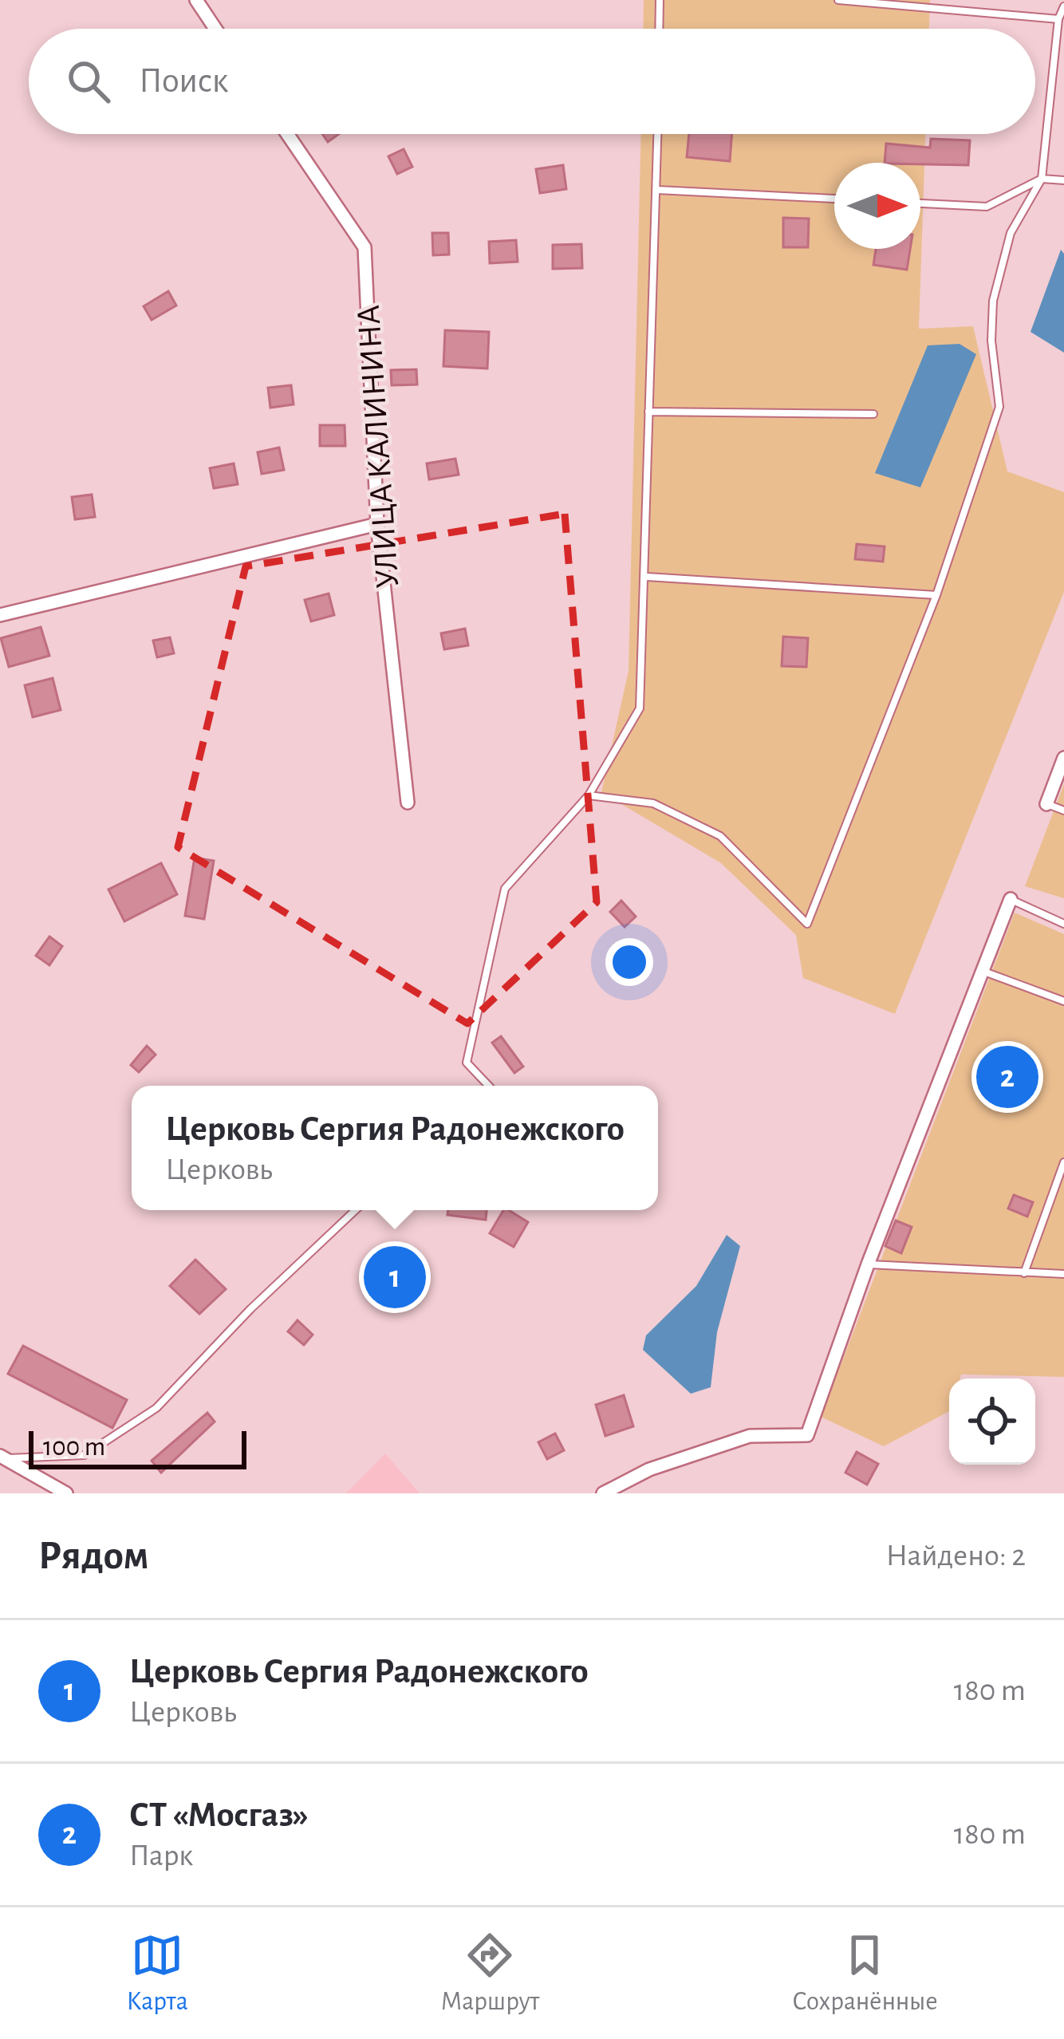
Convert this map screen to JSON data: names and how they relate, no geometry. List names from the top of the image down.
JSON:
{
  "streets": {
    "street": ["УЛИЦА КАЛИНИНА"]
  },
  "scale_bar": "100 m",
  "north": "right",
  "page": {
    "search": "Поиск",
    "pins": ["2", "1"],
    "popup": ["Церковь Сергия Радонежского", "Церковь"],
    "scale": "100 m",
    "heading": ["Рядом", "Найдено: 2"],
    "list": [
      {
        "mark": "1",
        "name": "Церковь Сергия Радонежского",
        "note": "Церковь",
        "value": "180 m"
      },
      {
        "mark": "2",
        "name": "СТ «Мосгаз»",
        "note": "Парк",
        "value": "180 m"
      }
    ],
    "nav": ["Карта", "Маршрут", "Сохранённые"]
  }
}
